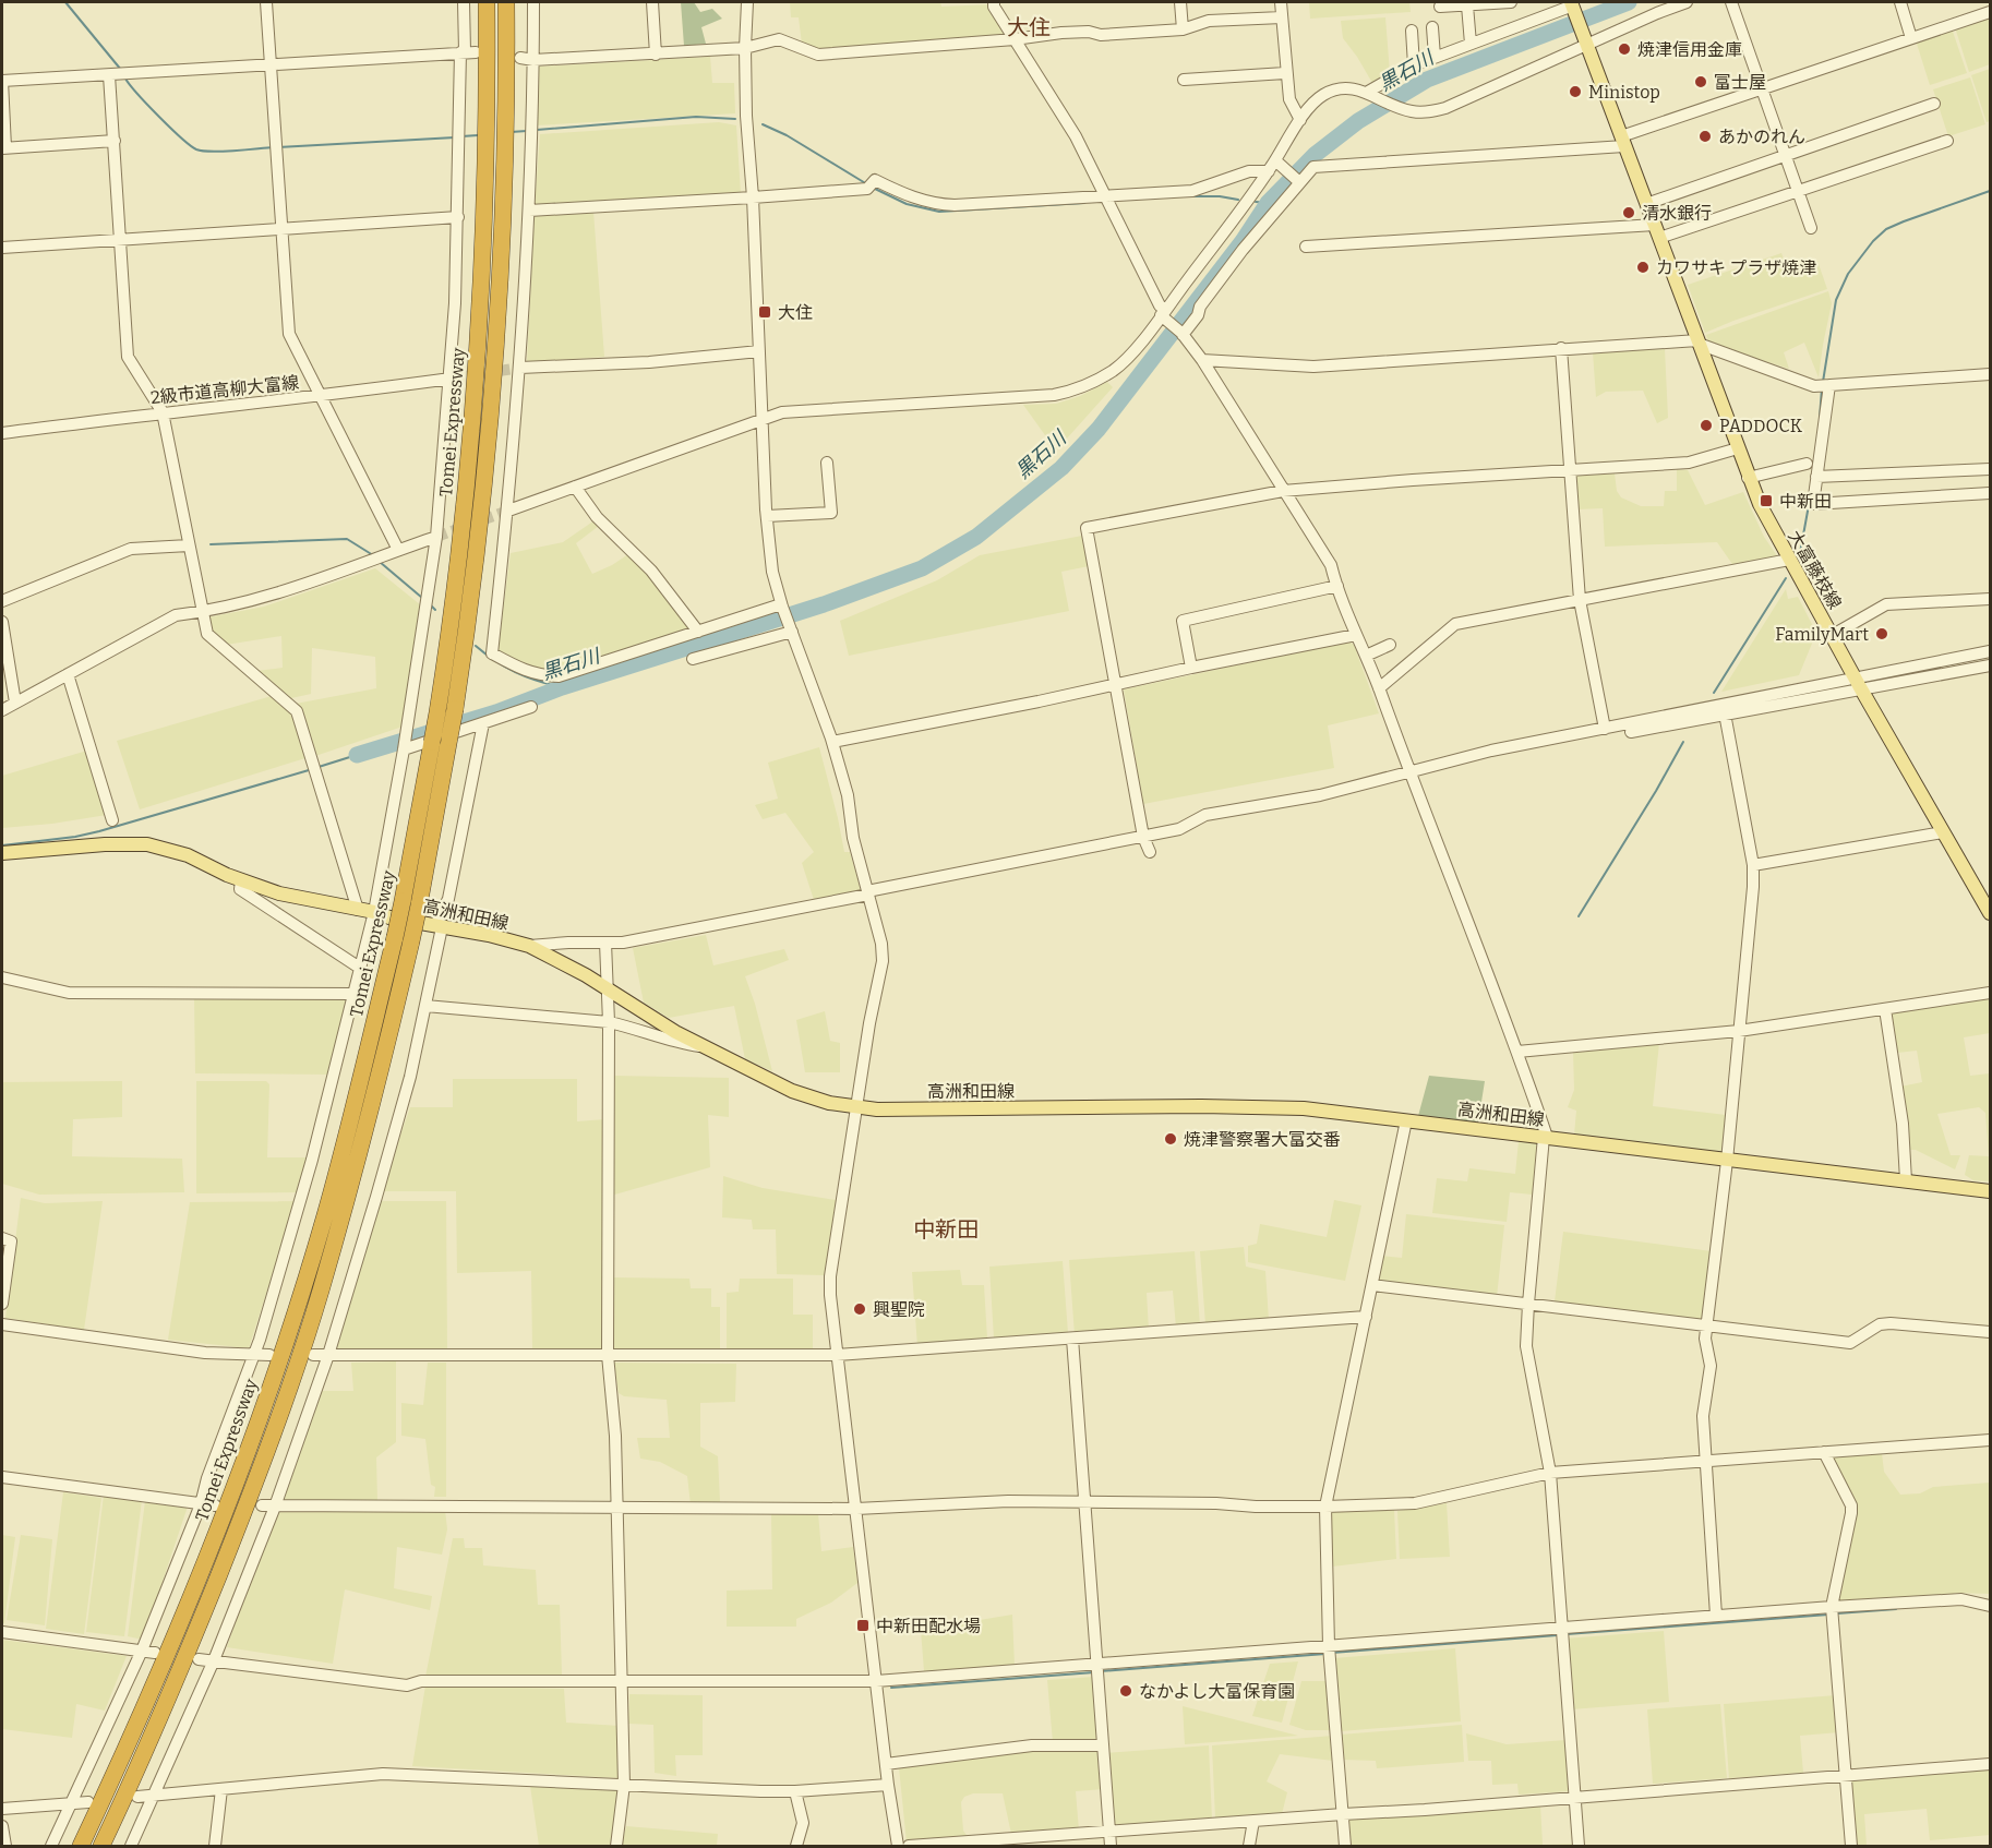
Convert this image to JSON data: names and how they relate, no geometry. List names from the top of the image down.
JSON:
{
  "streets": {
    "highway": ["Tomei Expressway"],
    "main road": ["大富藤枝線", "高洲和田線"],
    "street": ["2級市道高柳大富線"]
  },
  "districts": ["大住", "中新田"],
  "water": ["黒石川"],
  "places": {
    "other": [
      "焼津信用金庫",
      "富士屋",
      "Ministop",
      "あかのれん",
      "清水銀行",
      "カワサキ プラザ焼津",
      "PADDOCK",
      "FamilyMart",
      "焼津警察署大富交番",
      "興聖院",
      "なかよし大富保育園"
    ],
    "transit": ["大住", "中新田", "中新田配水場"]
  }
}
